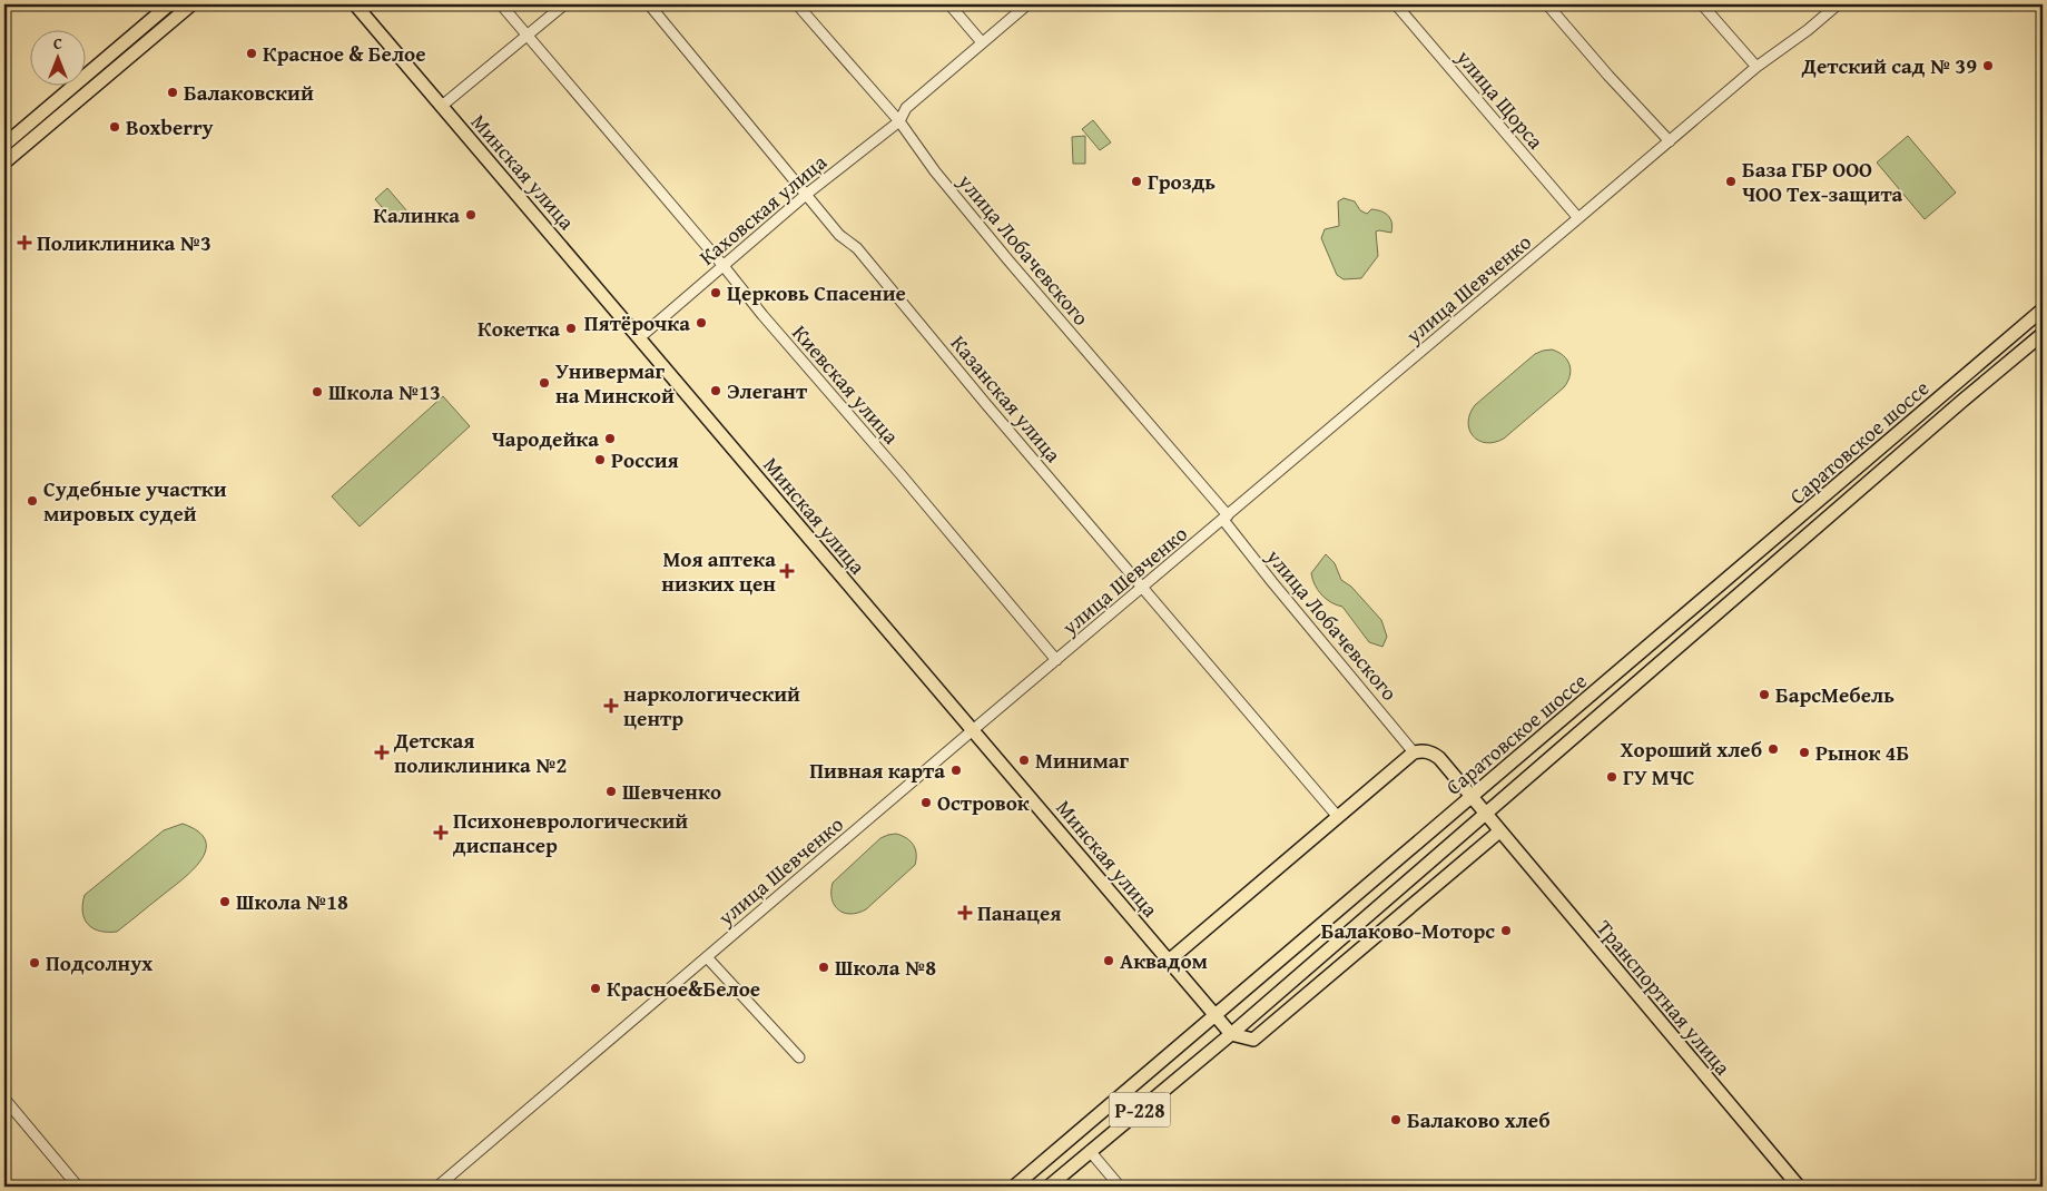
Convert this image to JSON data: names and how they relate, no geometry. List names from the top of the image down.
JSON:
{
  "streets": {
    "main road": [
      "Минская улица",
      "Саратовское шоссе",
      "Транспортная улица",
      "Р-228"
    ],
    "street": [
      "улица Щорса",
      "Каховская улица",
      "улица Лобачевского",
      "улица Шевченко",
      "Киевская улица",
      "Казанская улица"
    ]
  },
  "crossings": [
    ["улица Щорса", "улица Шевченко"],
    ["Минская улица", "Каховская улица"],
    ["Минская улица", "улица Шевченко"],
    ["Минская улица", "Саратовское шоссе"],
    ["Каховская улица", "улица Лобачевского"],
    ["Каховская улица", "Киевская улица"],
    ["Каховская улица", "Казанская улица"],
    ["улица Лобачевского", "улица Шевченко"],
    ["улица Лобачевского", "Транспортная улица"],
    ["улица Шевченко", "Киевская улица"],
    ["улица Шевченко", "Казанская улица"],
    ["Саратовское шоссе", "Транспортная улица"]
  ],
  "places": {
    "other": [
      "Красное & Белое",
      "Детский сад № 39",
      "Балаковский",
      "Boxberry",
      "Гроздь",
      "База ГБР ООО ЧОО Тех-защита",
      "Калинка",
      "Церковь Спасение",
      "Пятёрочка",
      "Кокетка",
      "Универмаг на Минской",
      "Элегант",
      "Школа №13",
      "Чародейка",
      "Россия",
      "Судебные участки мировых судей",
      "БарсМебель",
      "Хороший хлеб",
      "Рынок 4Б",
      "Минимаг",
      "Пивная карта",
      "ГУ МЧС",
      "Шевченко",
      "Островок",
      "Школа №18",
      "Балаково-Моторс",
      "Аквадом",
      "Подсолнух",
      "Школа №8",
      "Красное&Белое",
      "Балаково хлеб"
    ],
    "health": [
      "Поликлиника №3",
      "Моя аптека низких цен",
      "наркологический центр",
      "Детская поликлиника №2",
      "Психоневрологический диспансер",
      "Панацея"
    ]
  },
  "north": "top"
}
